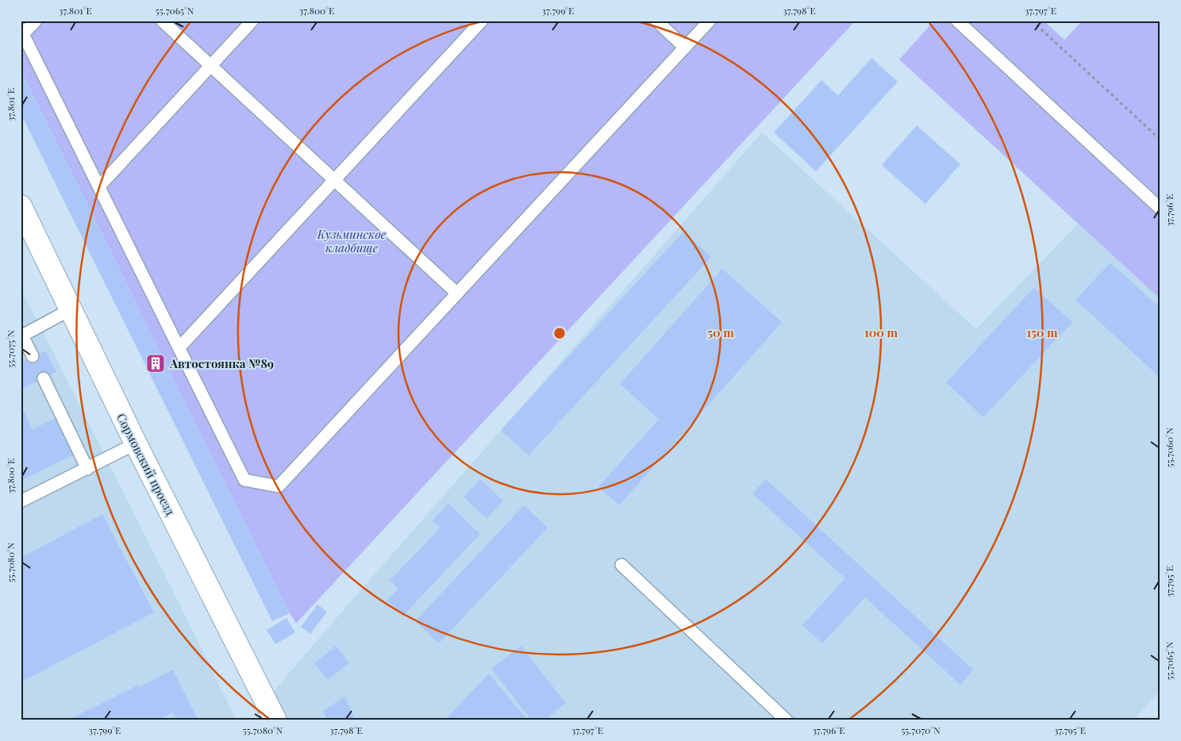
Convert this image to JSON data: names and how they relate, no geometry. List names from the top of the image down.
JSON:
{
  "streets": {
    "street": ["Сормовский проезд"]
  },
  "parks": ["Кузьминское кладбище"],
  "places": {
    "building": ["Автостоянка №89"]
  },
  "coordinates": [
    "37.801°E",
    "55.7065°N",
    "37.800°E",
    "37.799°E",
    "37.798°E",
    "37.797°E",
    "37.796°E",
    "55.7075°N",
    "55.7060°N",
    "55.7080°N",
    "37.795°E",
    "55.7070°N"
  ],
  "rings": ["50 m", "100 m", "150 m"]
}
